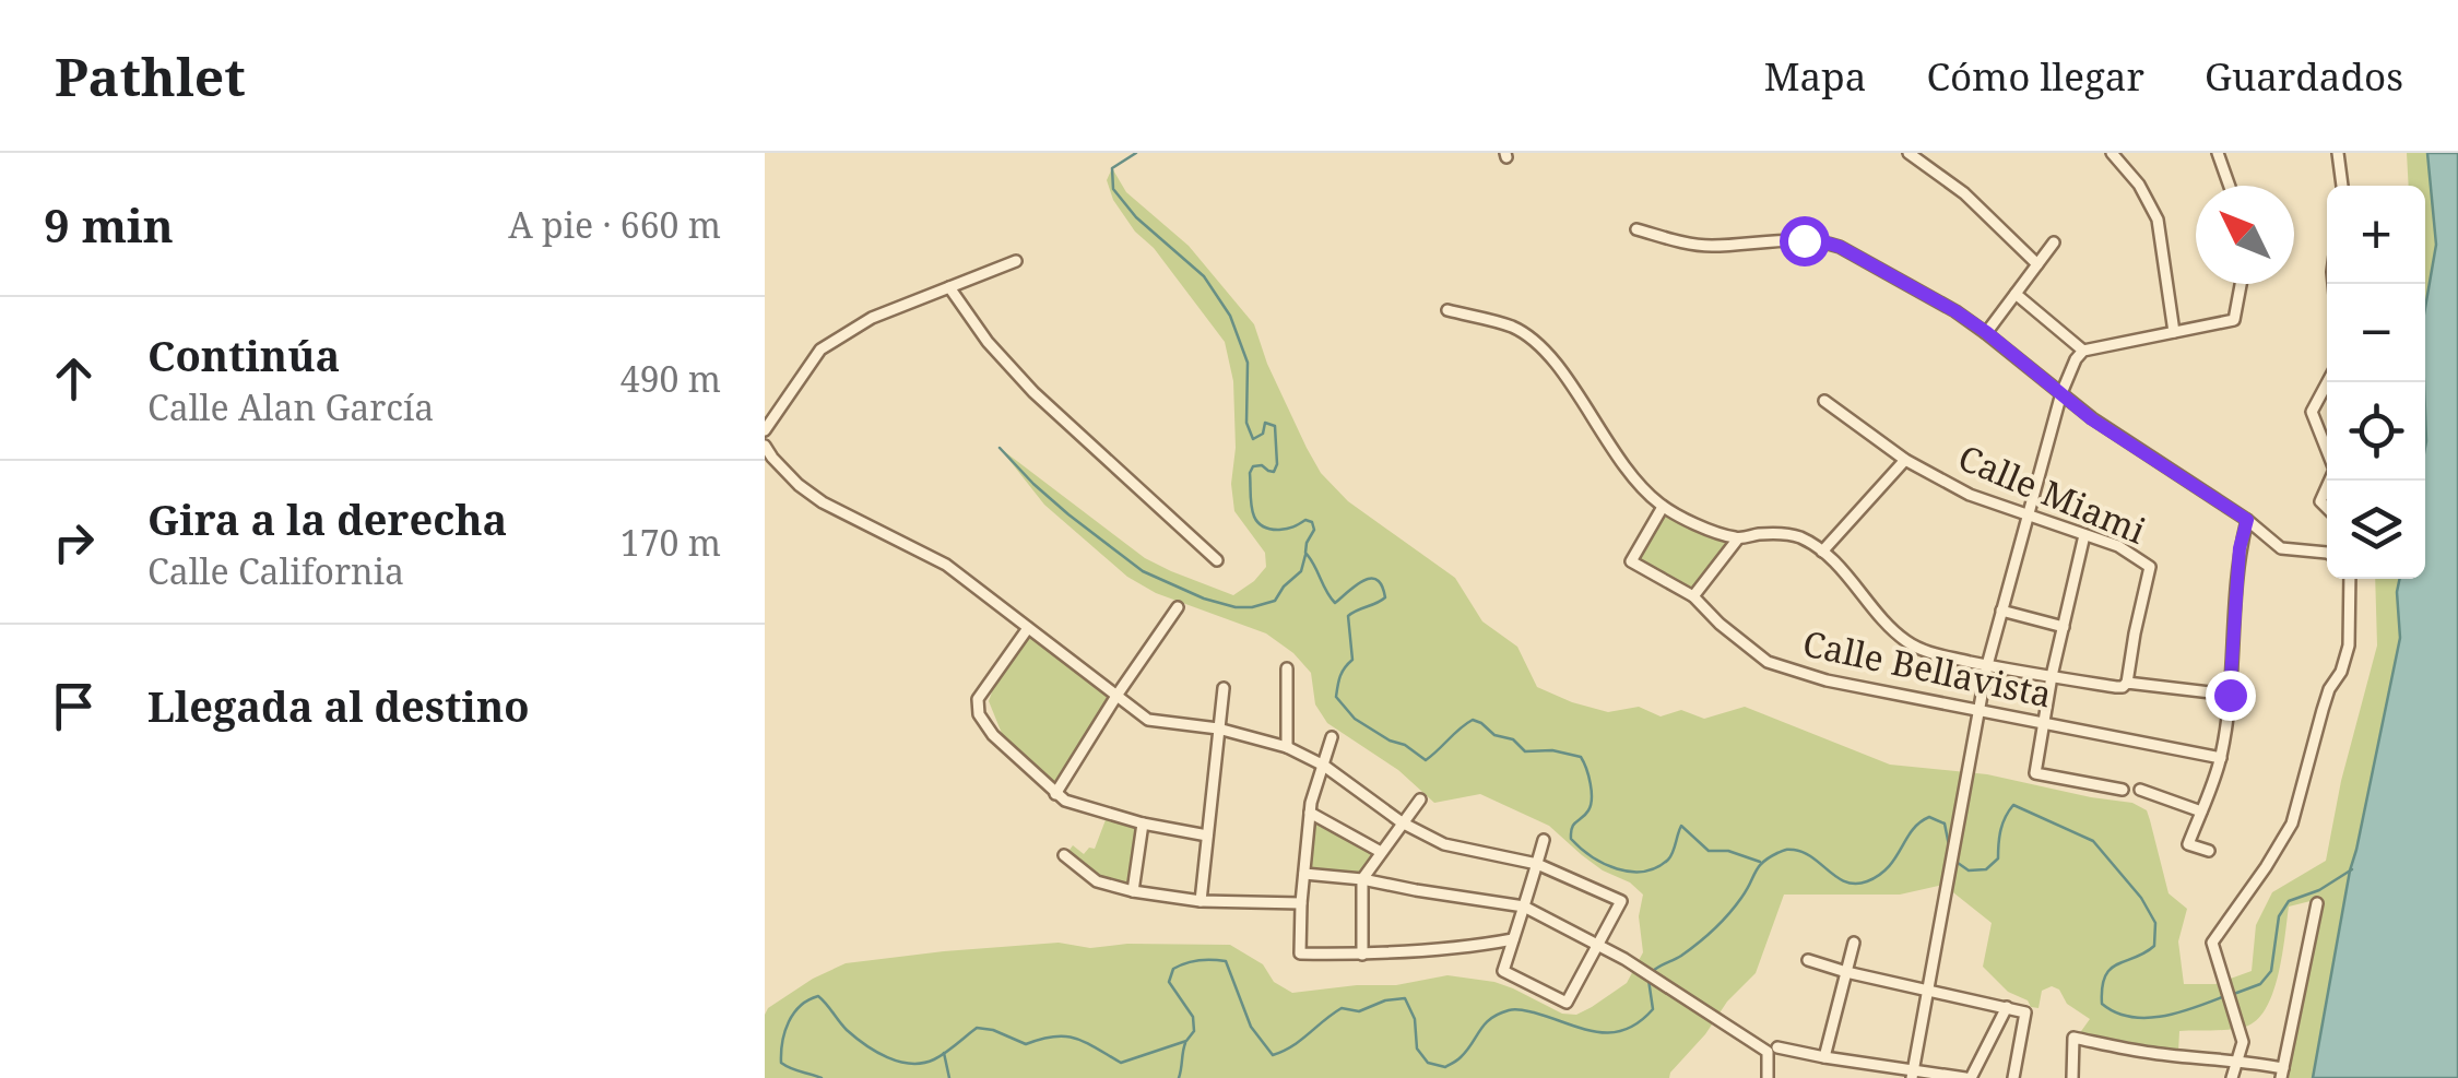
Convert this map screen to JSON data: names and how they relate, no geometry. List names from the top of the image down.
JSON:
{
  "streets": {
    "street": ["Calle Miami", "Calle Bellavista"]
  },
  "north": "top left",
  "page": {
    "header": "Pathlet",
    "nav": ["Mapa", "Cómo llegar", "Guardados"],
    "heading": ["9 min", "A pie · 660 m"],
    "map_buttons": ["+", "−"],
    "list": [
      ["Continúa", "Calle Alan García", "490 m"],
      ["Gira a la derecha", "Calle California", "170 m"],
      "Llegada al destino"
    ]
  }
}
